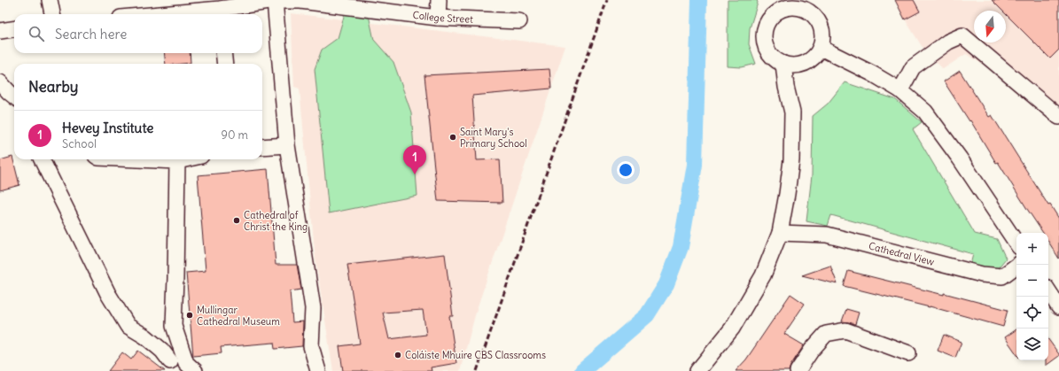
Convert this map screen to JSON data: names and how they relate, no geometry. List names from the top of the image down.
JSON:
{
  "streets": {
    "street": ["College Street", "Cathedral View"]
  },
  "places": [
    "Saint Mary's Primary School",
    "Cathedral of Christ the King",
    "Mullingar Cathedral Museum",
    "Coláiste Mhuire CBS Classrooms"
  ],
  "north": "bottom",
  "page": {
    "search": "Search here",
    "heading": "Nearby",
    "list": [
      {
        "mark": "1",
        "name": "Hevey Institute",
        "note": "School",
        "value": "90 m"
      }
    ],
    "pins": "1",
    "map_buttons": ["+", "−"]
  }
}
